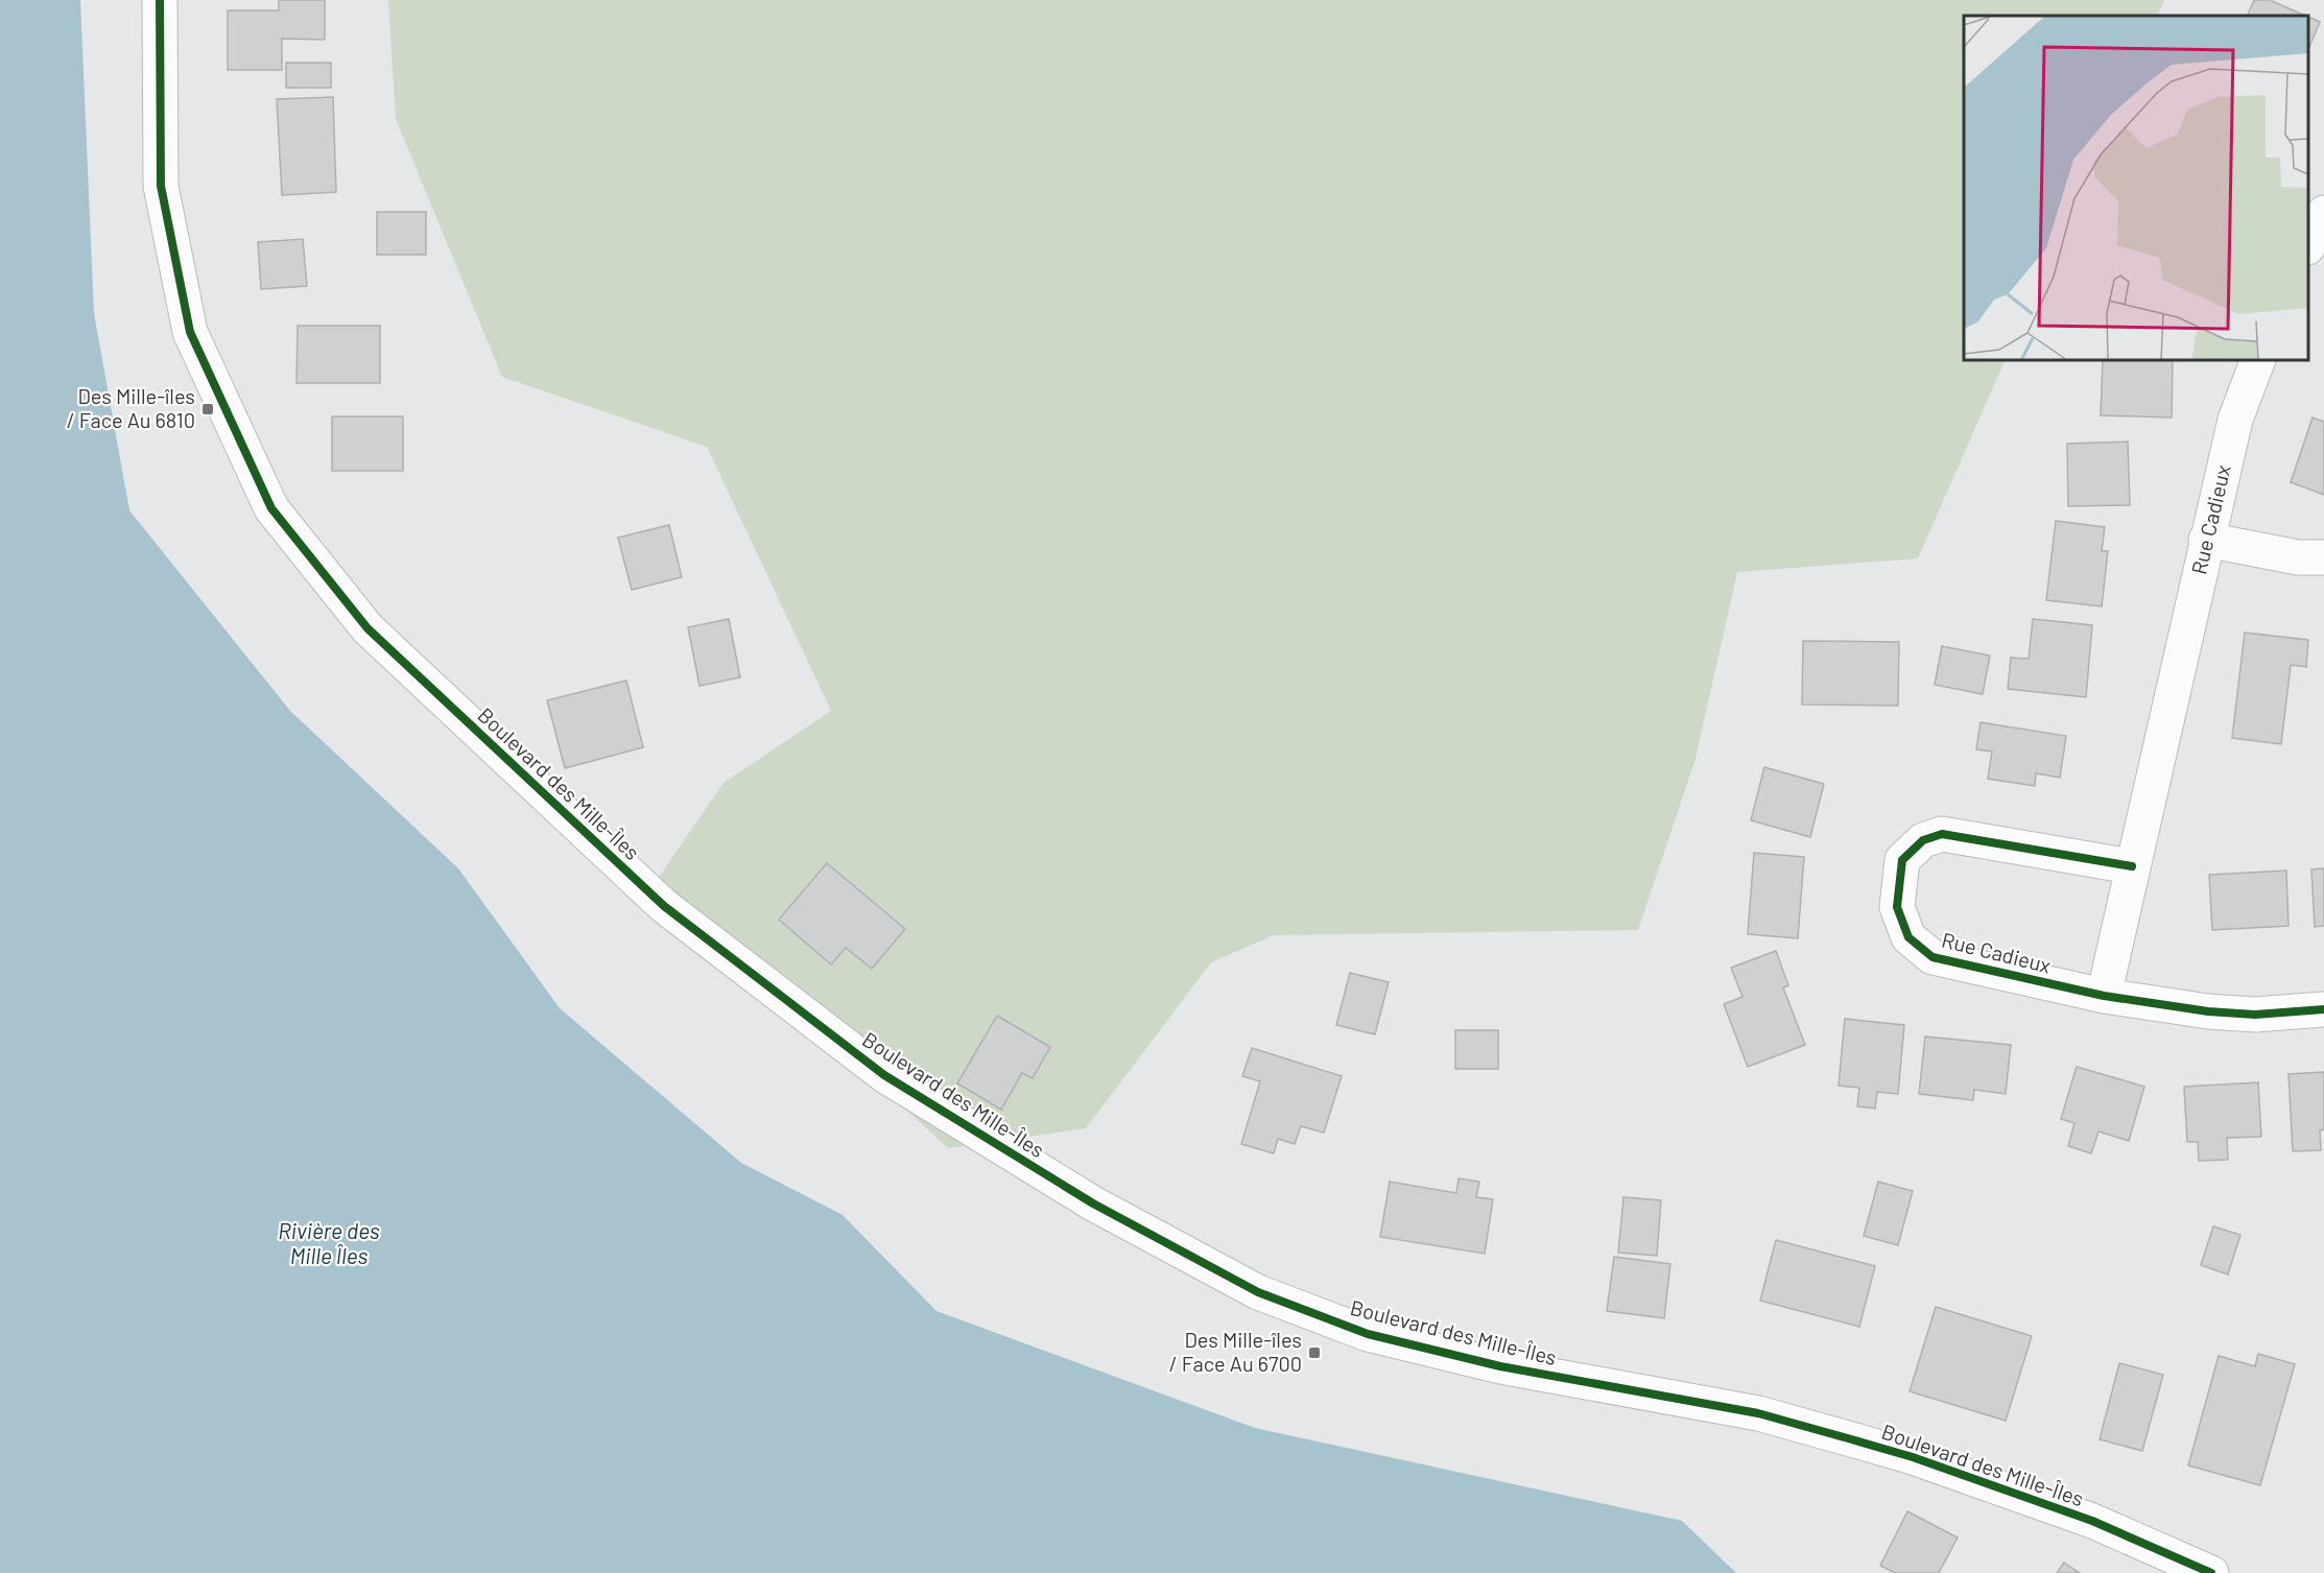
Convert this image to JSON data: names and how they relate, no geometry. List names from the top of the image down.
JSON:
{
  "streets": {
    "street": ["Rue Cadieux", "Boulevard des Mille-Îles"]
  },
  "water": ["Rivière des Mille Îles"],
  "places": {
    "transit": ["Des Mille-îles / Face Au 6810", "Des Mille-îles / Face Au 6700"]
  }
}
